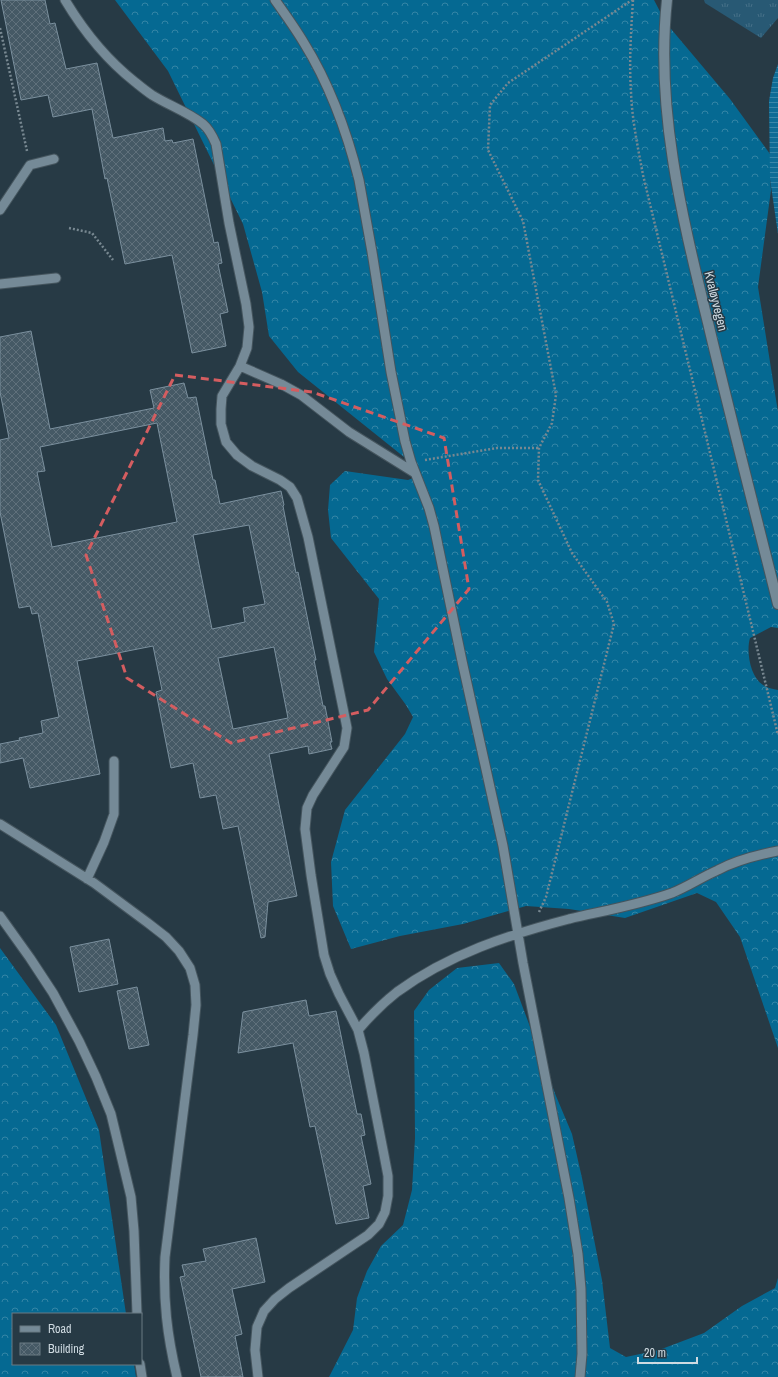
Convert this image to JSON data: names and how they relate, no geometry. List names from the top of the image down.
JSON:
{
  "streets": {
    "street": ["Kvaløyvegen"]
  },
  "legend": ["Road", "Building"],
  "scale_bar": "20 m"
}
